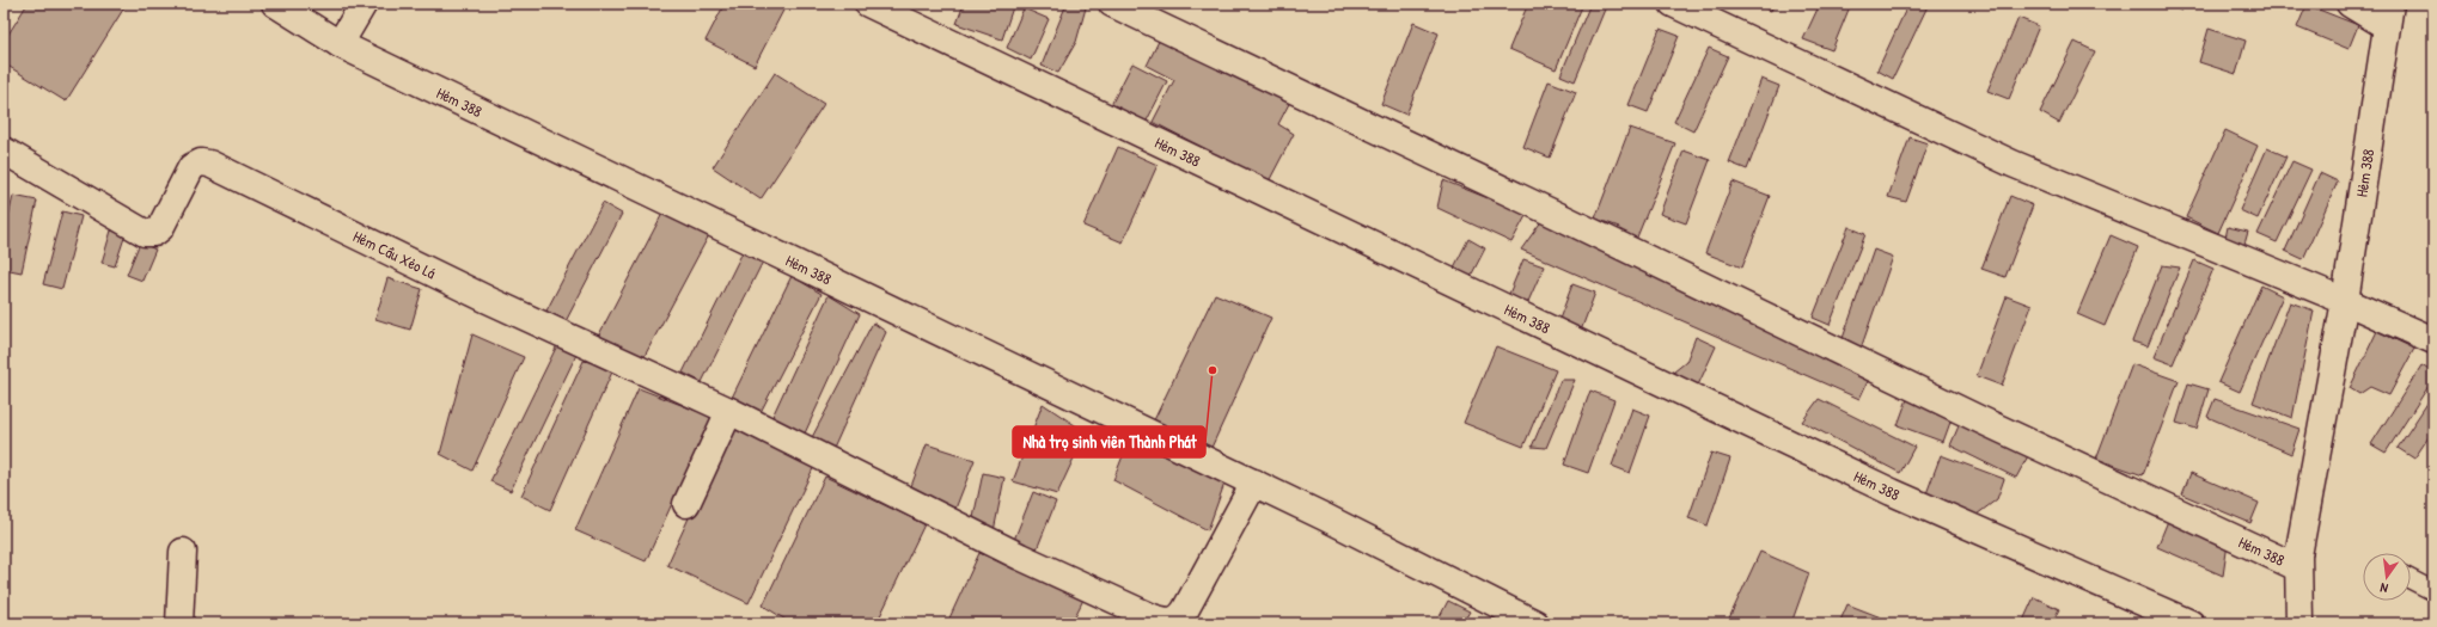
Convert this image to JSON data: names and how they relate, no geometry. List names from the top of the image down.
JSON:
{
  "streets": {
    "street": ["Hẻm 388", "Hẻm Cầu Xẻo Lá"]
  },
  "places": ["Nhà trọ sinh viên Thành Phát"],
  "north": "bottom"
}
